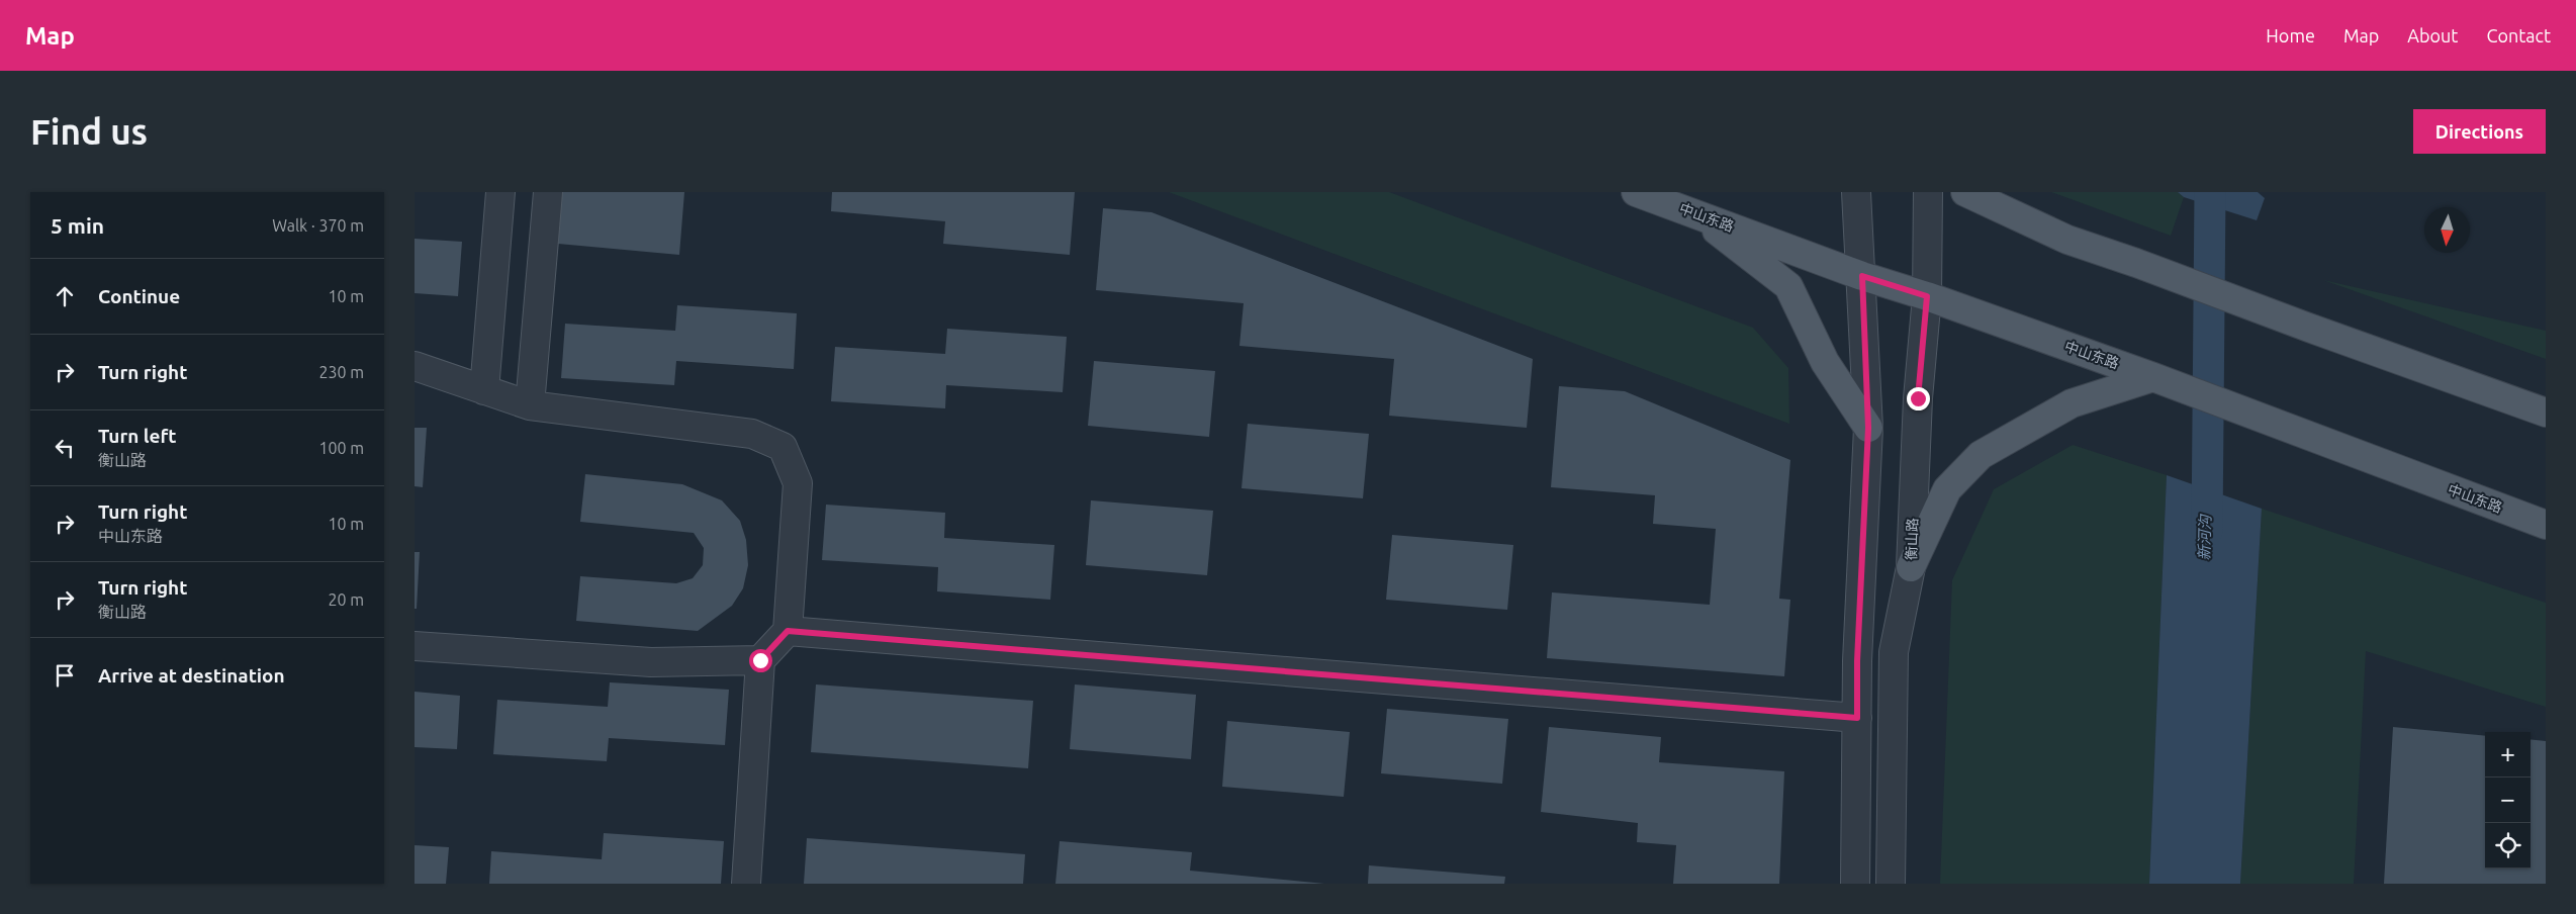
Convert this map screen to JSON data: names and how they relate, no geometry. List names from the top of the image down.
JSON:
{
  "streets": {
    "main road": ["中山东路"],
    "street": ["衡山路"]
  },
  "crossings": [
    ["中山东路", "衡山路"]
  ],
  "water": ["新河沟"],
  "north": "bottom",
  "page": {
    "header": "Map",
    "nav": [
      "Home",
      "Map",
      "About",
      "Contact"
    ],
    "buttons": "Directions",
    "title": "Find us",
    "heading": ["5 min", "Walk · 370 m"],
    "list": [
      ["Continue", "10 m"],
      ["Turn right", "230 m"],
      ["Turn left", "衡山路", "100 m"],
      ["Turn right", "中山东路", "10 m"],
      ["Turn right", "衡山路", "20 m"],
      "Arrive at destination"
    ],
    "map_buttons": ["+", "−"]
  }
}
